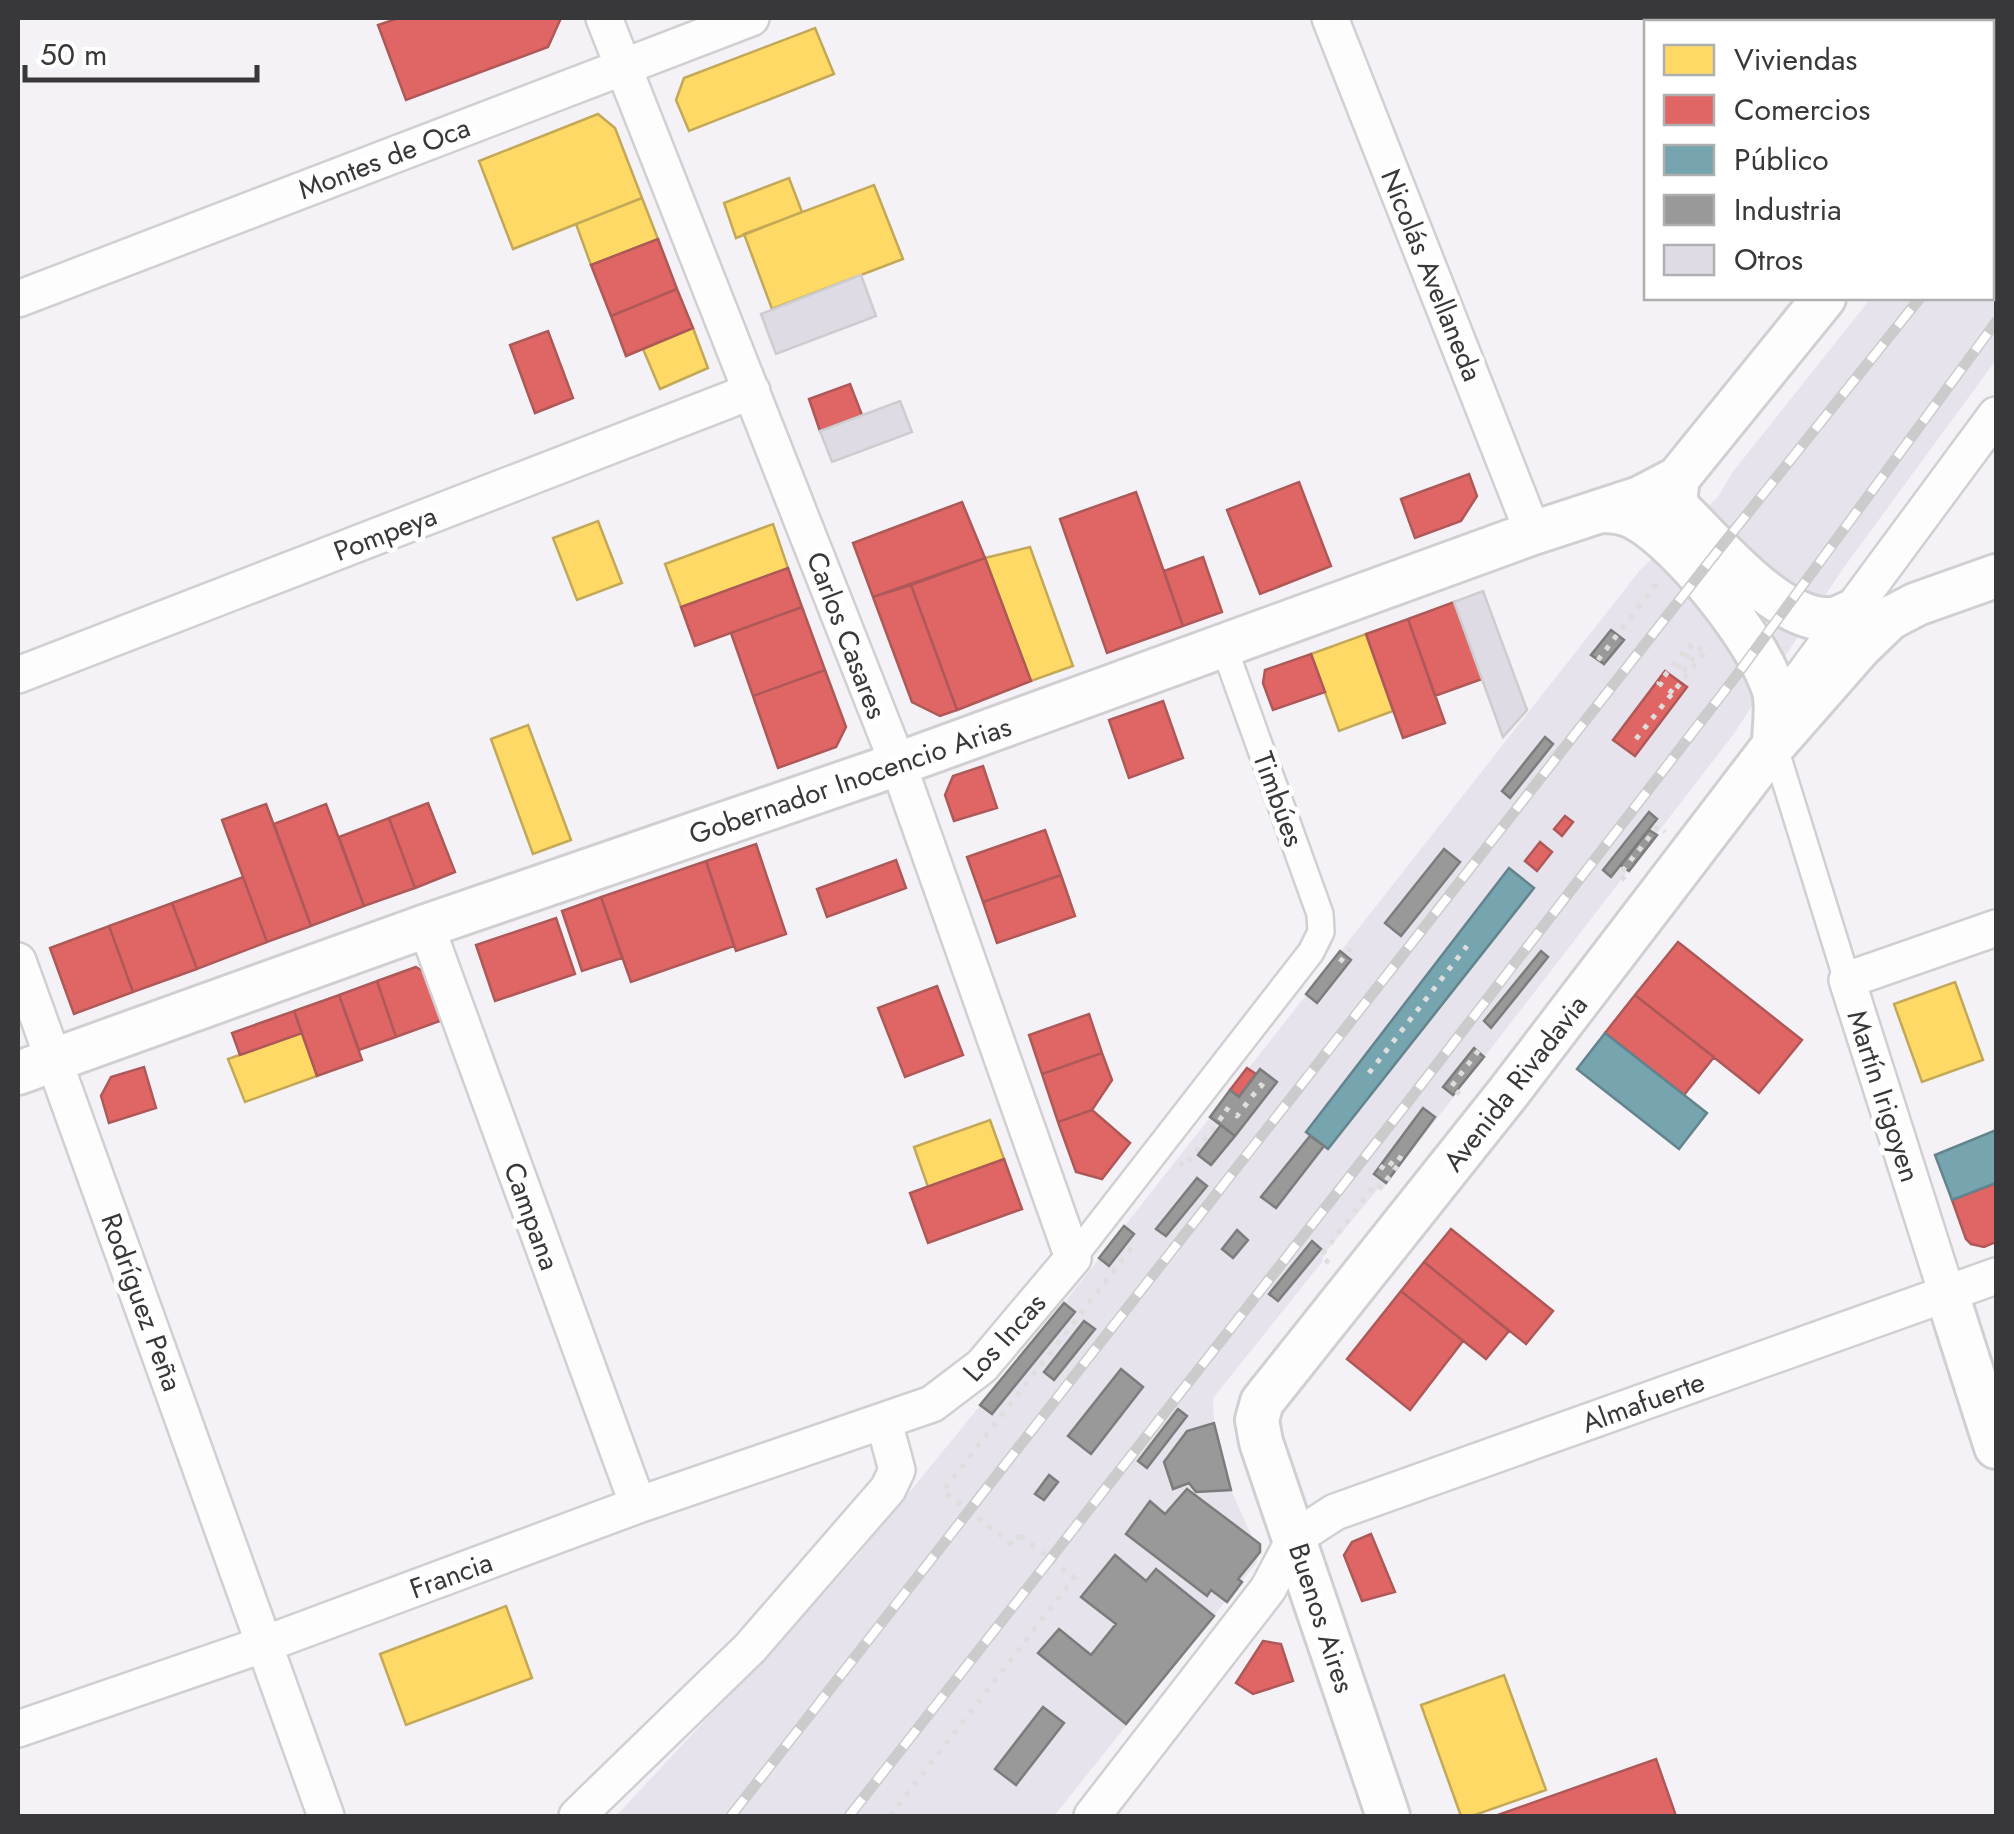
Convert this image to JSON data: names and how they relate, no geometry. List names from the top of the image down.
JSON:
{
  "streets": {
    "street": [
      "Montes de Oca",
      "Nicolás Avellaneda",
      "Pompeya",
      "Carlos Casares",
      "Gobernador Inocencio Arias",
      "Timbúes",
      "Avenida Rivadavia",
      "Martín Irigoyen",
      "Campana",
      "Rodríguez Peña",
      "Los Incas",
      "Almafuerte",
      "Francia",
      "Buenos Aires"
    ]
  },
  "crossings": [
    ["Montes de Oca", "Carlos Casares"],
    ["Nicolás Avellaneda", "Gobernador Inocencio Arias"],
    ["Pompeya", "Carlos Casares"],
    ["Carlos Casares", "Gobernador Inocencio Arias"],
    ["Carlos Casares", "Los Incas"],
    ["Gobernador Inocencio Arias", "Timbúes"],
    ["Gobernador Inocencio Arias", "Campana"],
    ["Gobernador Inocencio Arias", "Rodríguez Peña"],
    ["Timbúes", "Los Incas"],
    ["Avenida Rivadavia", "Martín Irigoyen"],
    ["Avenida Rivadavia", "Buenos Aires"],
    ["Martín Irigoyen", "Almafuerte"],
    ["Campana", "Francia"],
    ["Rodríguez Peña", "Francia"],
    ["Los Incas", "Francia"],
    ["Almafuerte", "Buenos Aires"]
  ],
  "legend": [
    "Viviendas",
    "Comercios",
    "Público",
    "Industria",
    "Otros"
  ],
  "scale_bar": "50 m"
}
